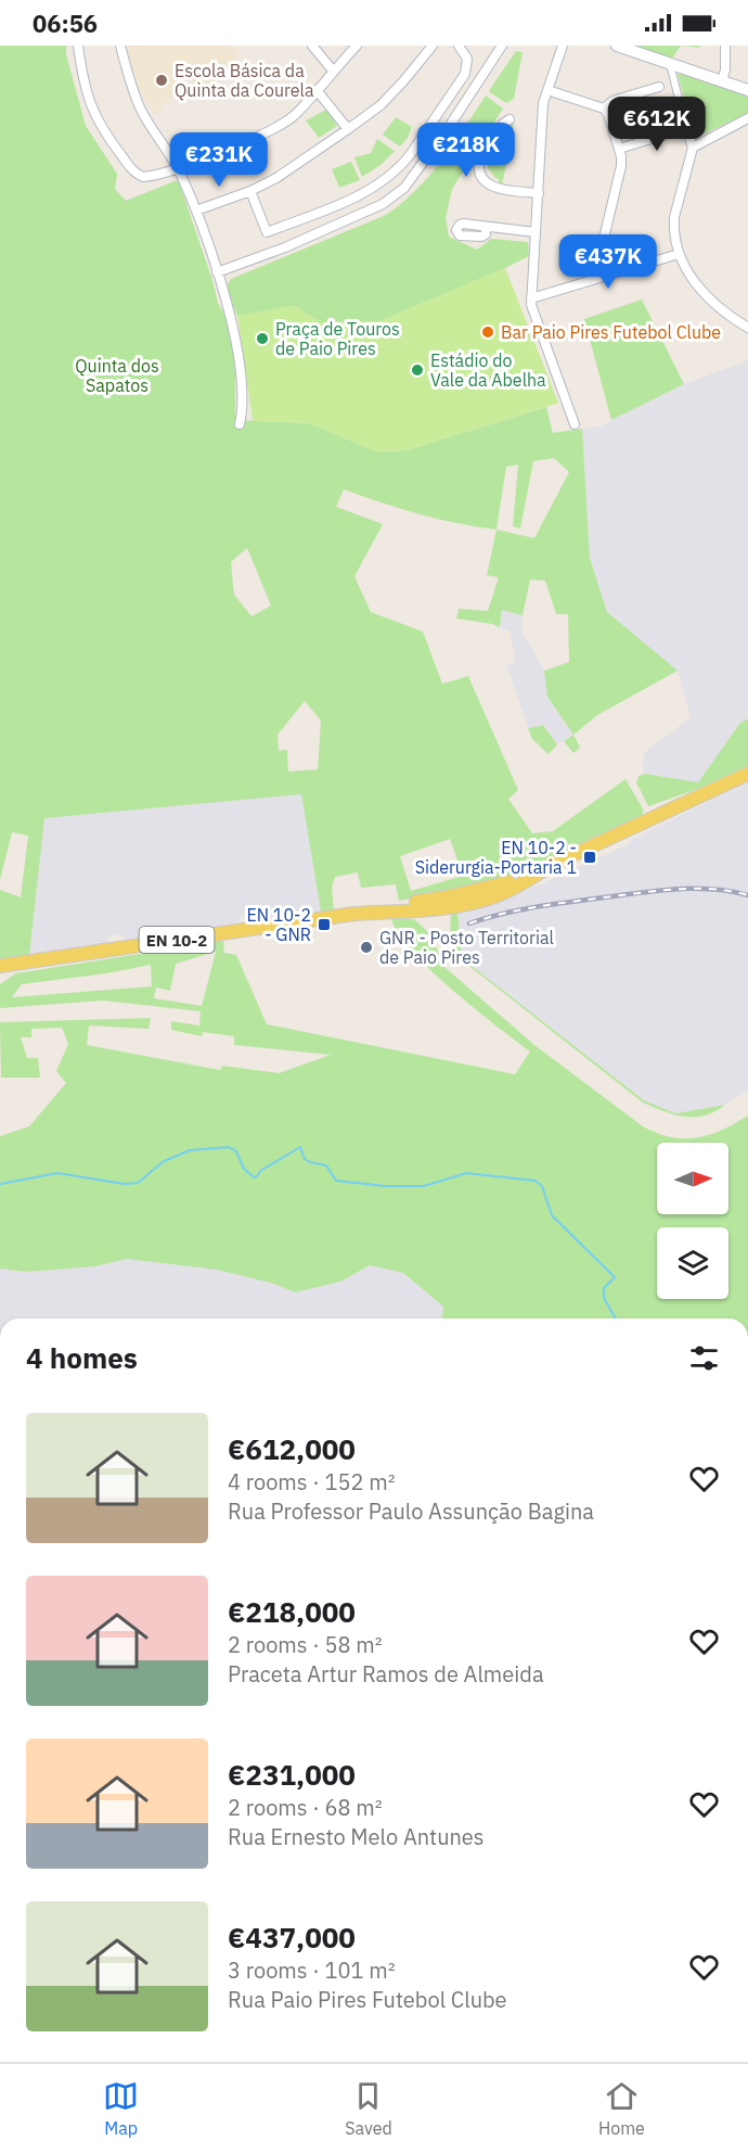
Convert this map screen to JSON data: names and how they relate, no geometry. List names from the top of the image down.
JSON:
{
  "streets": {
    "main road": ["EN 10-2"]
  },
  "parks": ["Quinta dos Sapatos"],
  "places": {
    "other": [
      "Escola Básica da Quinta da Courela",
      "Bar Paio Pires Futebol Clube",
      "Praça de Touros de Paio Pires",
      "Estádio do Vale da Abelha",
      "GNR - Posto Territorial de Paio Pires"
    ],
    "transit": ["EN 10-2 - Siderurgia-Portaria 1", "EN 10-2 - GNR"]
  },
  "north": "right",
  "page": {
    "status": "06:56",
    "price": [
      "€612K",
      "€218K",
      "€231K",
      "€437K"
    ],
    "heading": "4 homes",
    "list": [
      {
        "name": "€612,000",
        "note": "4 rooms · 152 m² · Rua Professor Paulo Assunção Bagina"
      },
      {
        "name": "€218,000",
        "note": "2 rooms · 58 m² · Praceta Artur Ramos de Almeida"
      },
      {
        "name": "€231,000",
        "note": "2 rooms · 68 m² · Rua Ernesto Melo Antunes"
      },
      {
        "name": "€437,000",
        "note": "3 rooms · 101 m² · Rua Paio Pires Futebol Clube"
      }
    ],
    "tabs": ["Map", "Saved", "Home"]
  }
}
